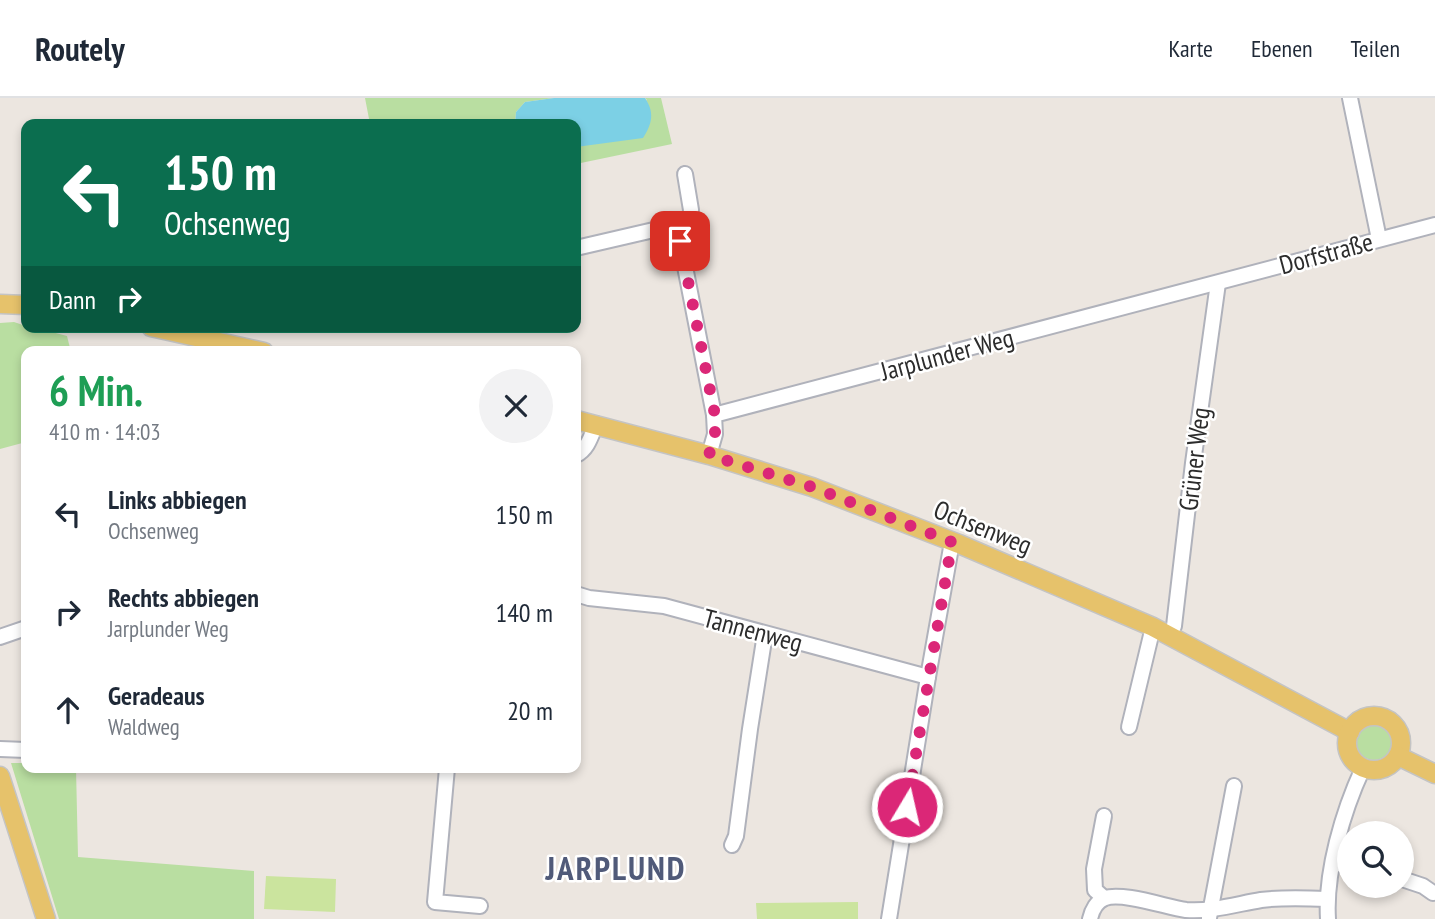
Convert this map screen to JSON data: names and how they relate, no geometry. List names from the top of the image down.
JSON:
{
  "streets": {
    "main road": ["Ochsenweg"],
    "street": [
      "Dorfstraße",
      "Jarplunder Weg",
      "Grüner Weg",
      "Tannenweg"
    ]
  },
  "crossings": [
    ["Dorfstraße", "Jarplunder Weg"],
    ["Dorfstraße", "Grüner Weg"],
    ["Jarplunder Weg", "Grüner Weg"],
    ["Grüner Weg", "Ochsenweg"]
  ],
  "districts": ["JARPLUND"],
  "page": {
    "header": "Routely",
    "nav": ["Karte", "Ebenen", "Teilen"],
    "turn": ["150 m", "Ochsenweg"],
    "then": "Dann",
    "heading": ["6 Min.", "410 m · 14:03"],
    "list": [
      {
        "name": "Links abbiegen",
        "note": "Ochsenweg",
        "value": "150 m"
      },
      {
        "name": "Rechts abbiegen",
        "note": "Jarplunder Weg",
        "value": "140 m"
      },
      {
        "name": "Geradeaus",
        "note": "Waldweg",
        "value": "20 m"
      }
    ]
  }
}
